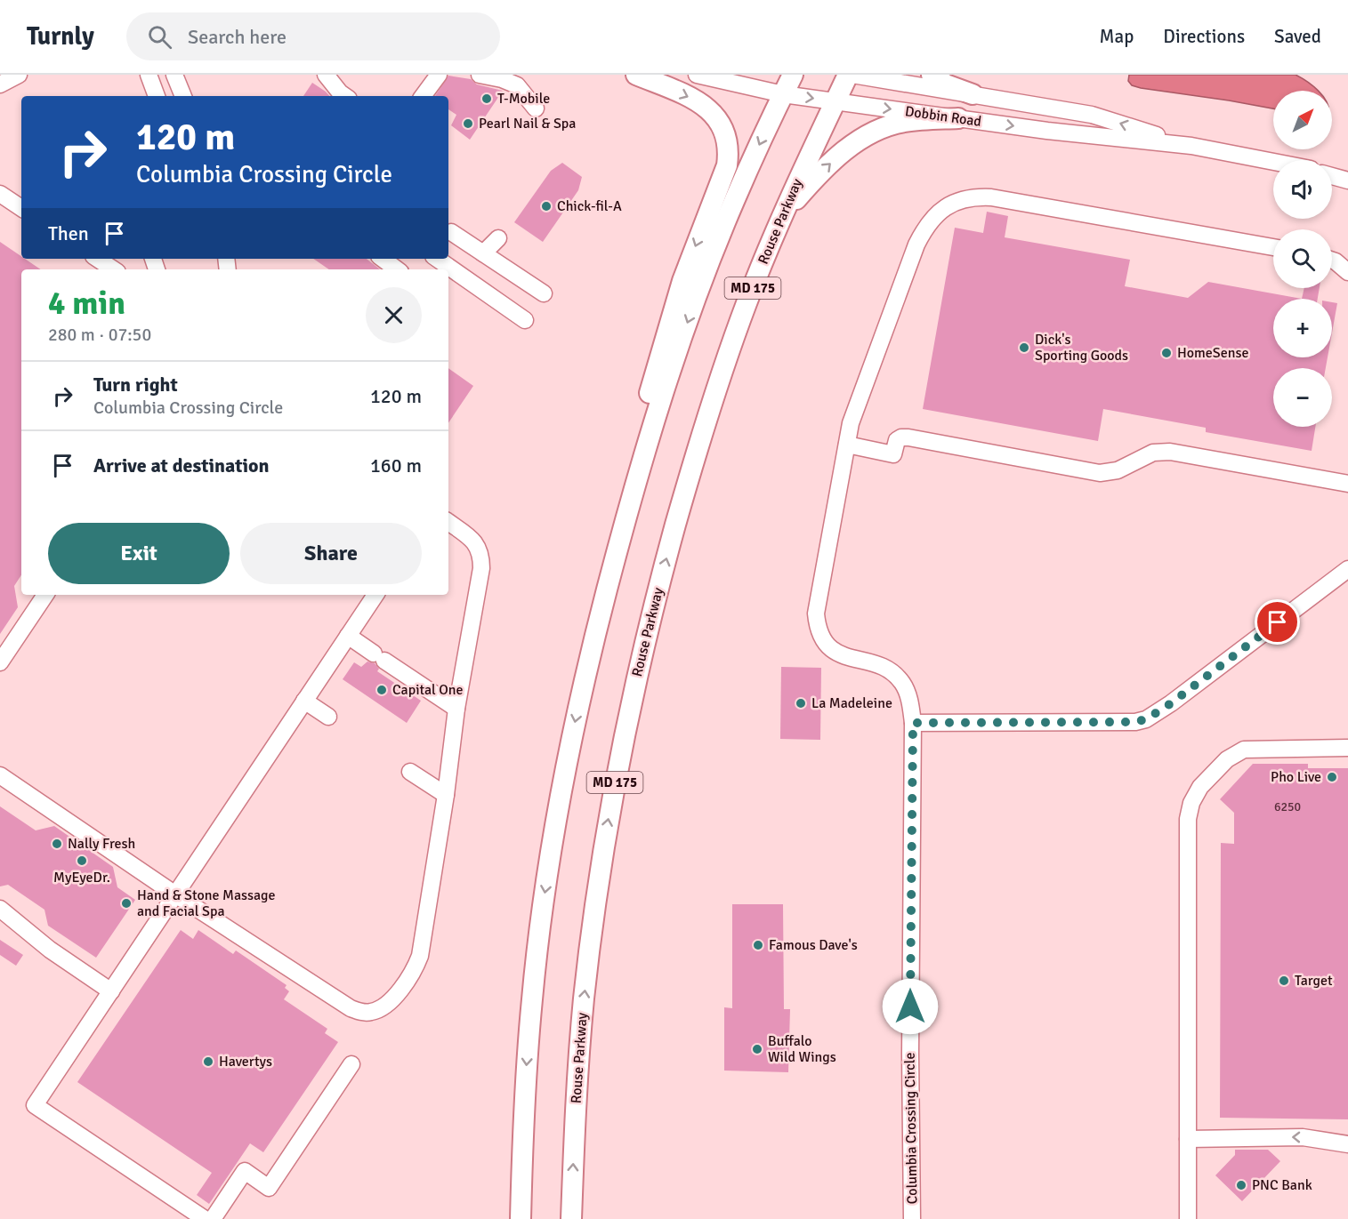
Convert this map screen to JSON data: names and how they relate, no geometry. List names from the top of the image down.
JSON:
{
  "streets": {
    "main road": ["Rouse Parkway", "MD 175"],
    "street": ["Dobbin Road", "Columbia Crossing Circle"]
  },
  "crossings": [
    ["Dobbin Road", "Rouse Parkway"],
    ["Dobbin Road", "MD 175"]
  ],
  "places": [
    "T-Mobile",
    "Pearl Nail & Spa",
    "Chick-fil-A",
    "Dick's Sporting Goods",
    "HomeSense",
    "Capital One",
    "La Madeleine",
    "Pho Live",
    "Nally Fresh",
    "MyEyeDr.",
    "Hand & Stone Massage and Facial Spa",
    "Famous Dave's",
    "Target",
    "Buffalo Wild Wings",
    "Havertys",
    "PNC Bank"
  ],
  "house_numbers": ["6250"],
  "north": "top right",
  "page": {
    "header": "Turnly",
    "search": "Search here",
    "nav": ["Map", "Directions", "Saved"],
    "map_buttons": ["+", "−"],
    "turn": ["120 m", "Columbia Crossing Circle"],
    "then": "Then",
    "heading": ["4 min", "280 m · 07:50"],
    "list": [
      {
        "name": "Turn right",
        "note": "Columbia Crossing Circle",
        "value": "120 m"
      },
      {
        "name": "Arrive at destination",
        "value": "160 m"
      }
    ],
    "buttons": ["Exit", "Share"]
  }
}
